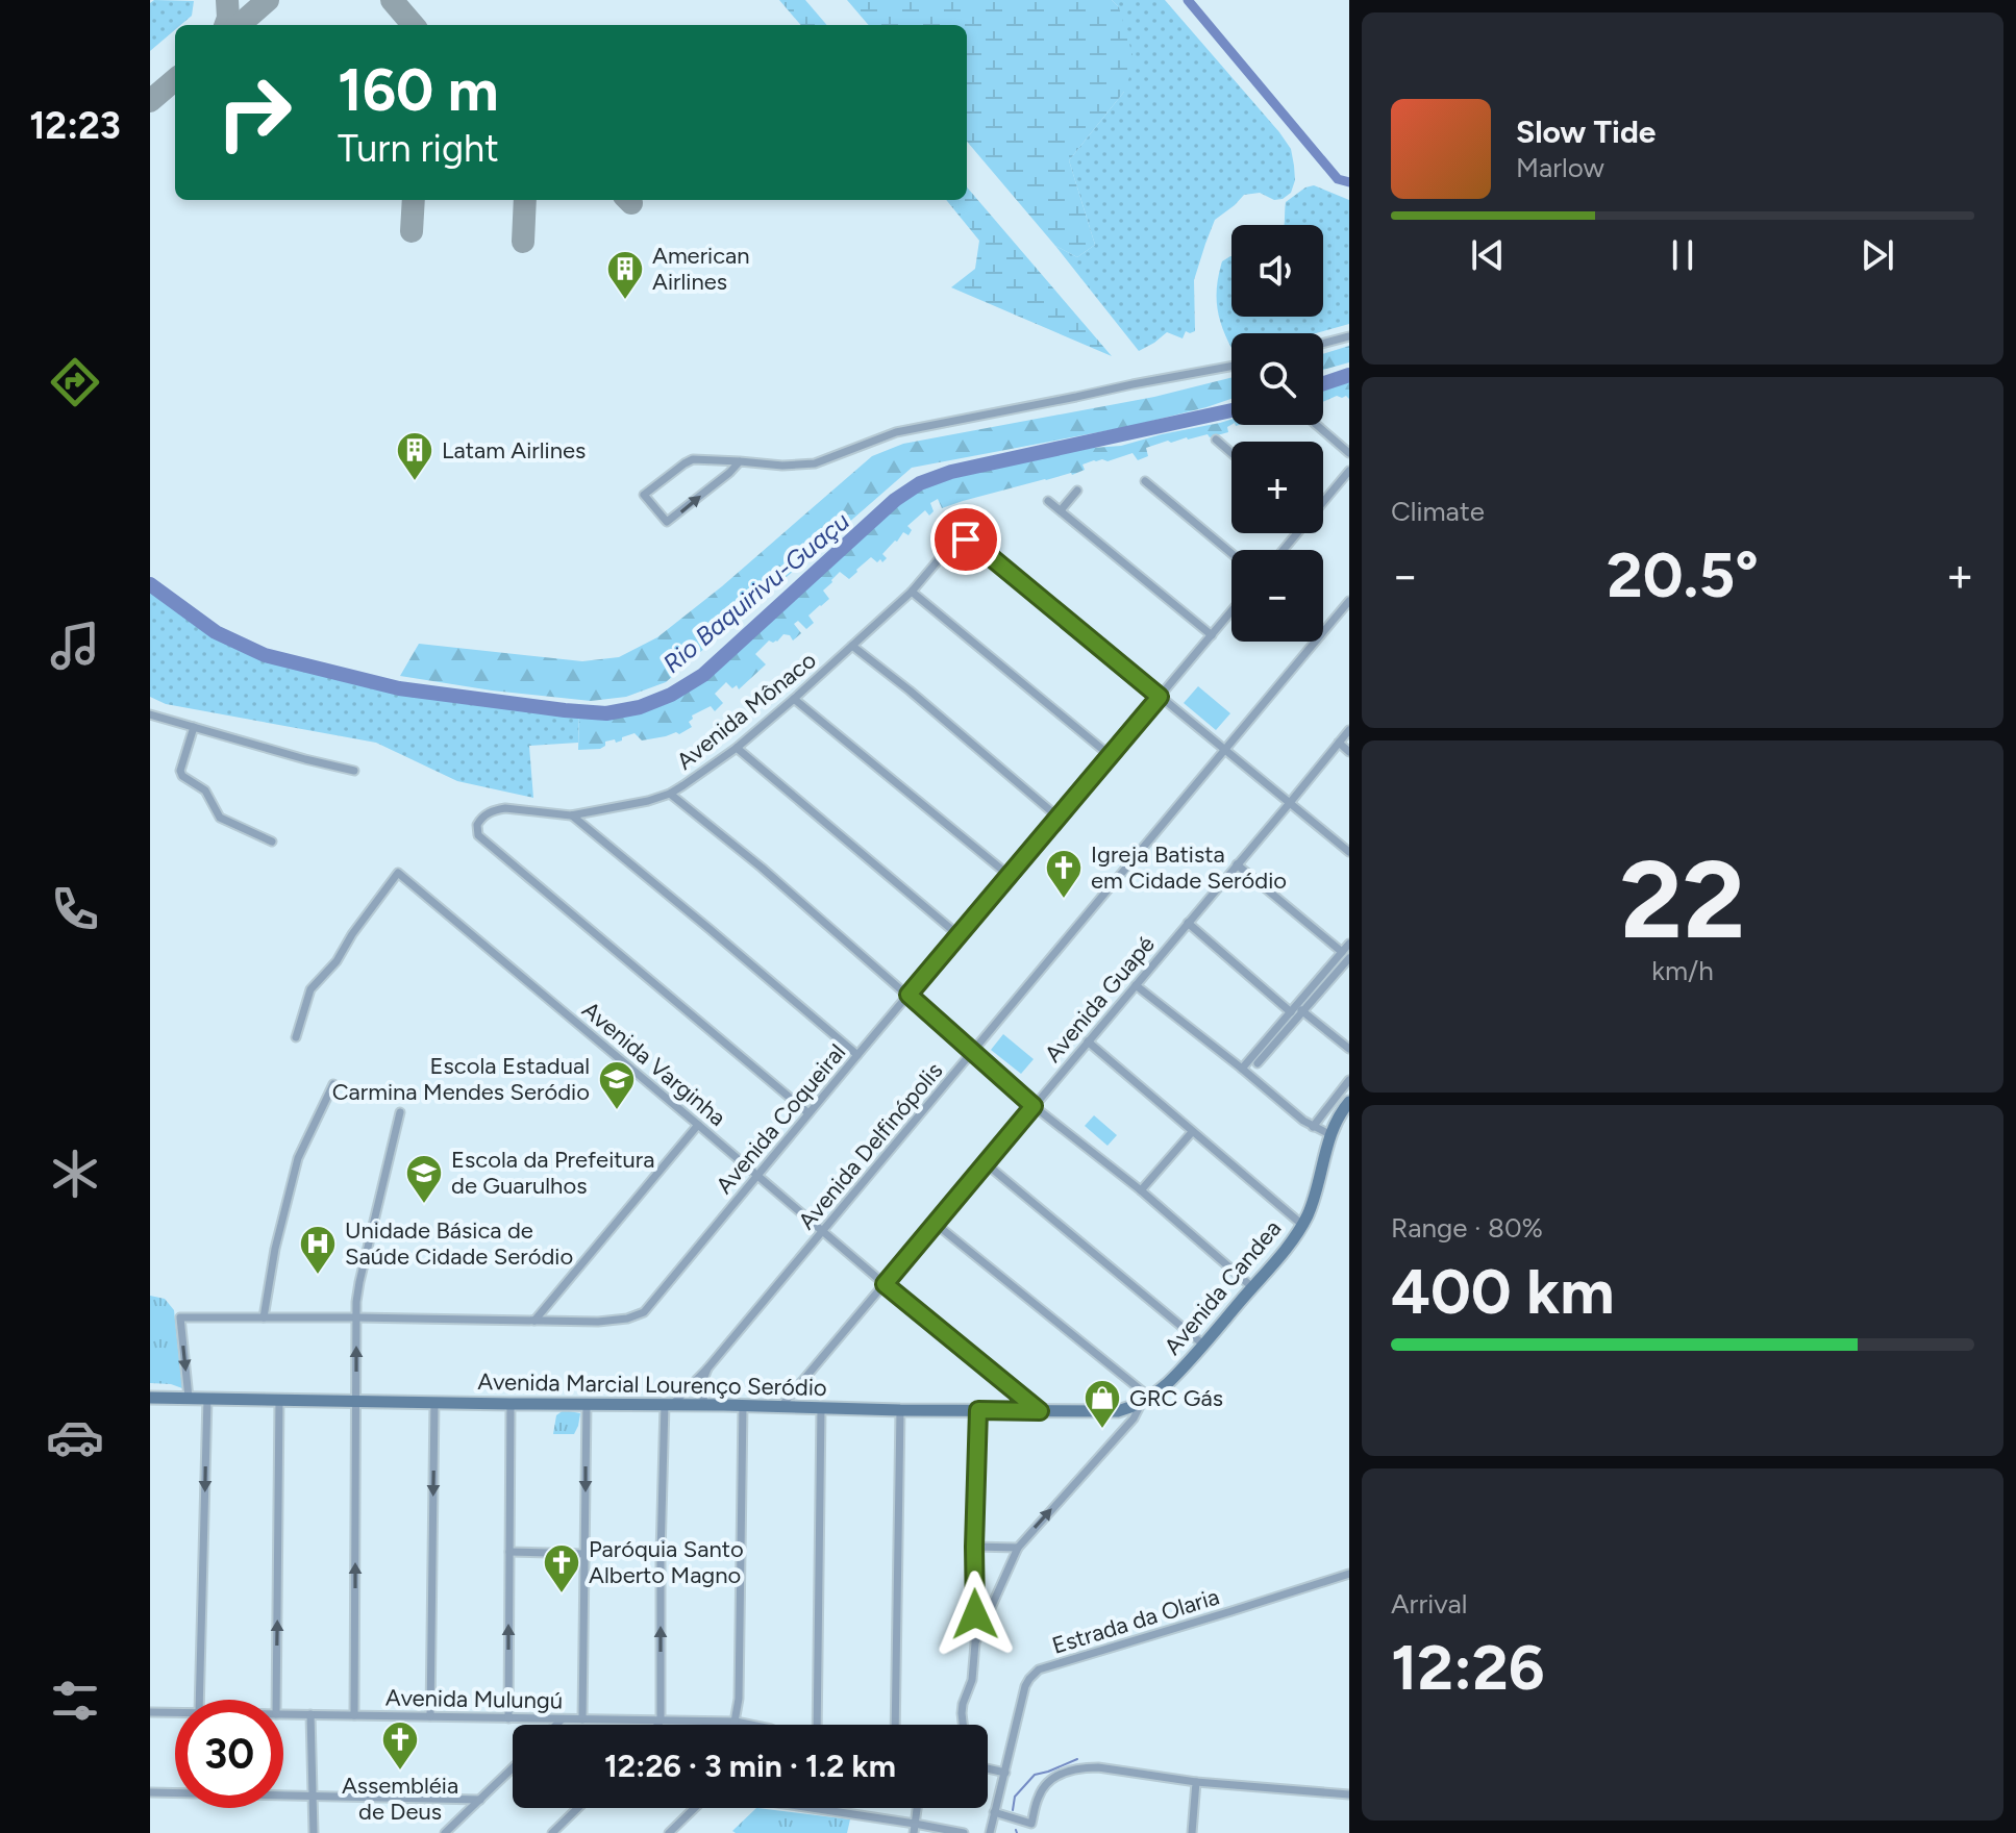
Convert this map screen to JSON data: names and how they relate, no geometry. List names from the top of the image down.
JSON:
{
  "streets": {
    "main road": ["Avenida Candea", "Avenida Marcial Lourenço Seródio"],
    "street": [
      "Avenida Mônaco",
      "Avenida Guapé",
      "Avenida Varginha",
      "Avenida Coqueiral",
      "Avenida Delfinópolis",
      "Estrada da Olaria",
      "Avenida Mulungú"
    ]
  },
  "crossings": [
    ["Avenida Mônaco", "Avenida Coqueiral"],
    ["Avenida Guapé", "Avenida Varginha"],
    ["Avenida Guapé", "Avenida Marcial Lourenço Seródio"],
    ["Avenida Varginha", "Avenida Coqueiral"],
    ["Avenida Varginha", "Avenida Delfinópolis"],
    ["Avenida Varginha", "Avenida Marcial Lourenço Seródio"],
    ["Avenida Coqueiral", "Avenida Marcial Lourenço Seródio"],
    ["Avenida Delfinópolis", "Avenida Marcial Lourenço Seródio"],
    ["Avenida Candea", "Avenida Marcial Lourenço Seródio"]
  ],
  "water": ["Rio Baquirivu-Guaçu"],
  "places": {
    "building": ["American Airlines", "Latam Airlines"],
    "church": ["Igreja Batista em Cidade Seródio", "Paróquia Santo Alberto Magno", "Assembléia de Deus"],
    "school or university": ["Escola Estadual Carmina Mendes Seródio", "Escola da Prefeitura de Guarulhos"],
    "hospital": ["Unidade Básica de Saúde Cidade Seródio"],
    "shop": ["GRC Gás"]
  },
  "page": {
    "tabs": "12:23",
    "turn": ["160 m", "Turn right"],
    "song": ["Slow Tide", "Marlow"],
    "map_buttons": ["+", "−"],
    "tile": [
      "Climate",
      ["22", "km/h"],
      ["Range · 80%", "400 km"],
      ["Arrival", "12:26"]
    ],
    "heat": ["−", "20.5°", "+"],
    "limit": "30",
    "trip": "12:26 · 3 min · 1.2 km"
  }
}
